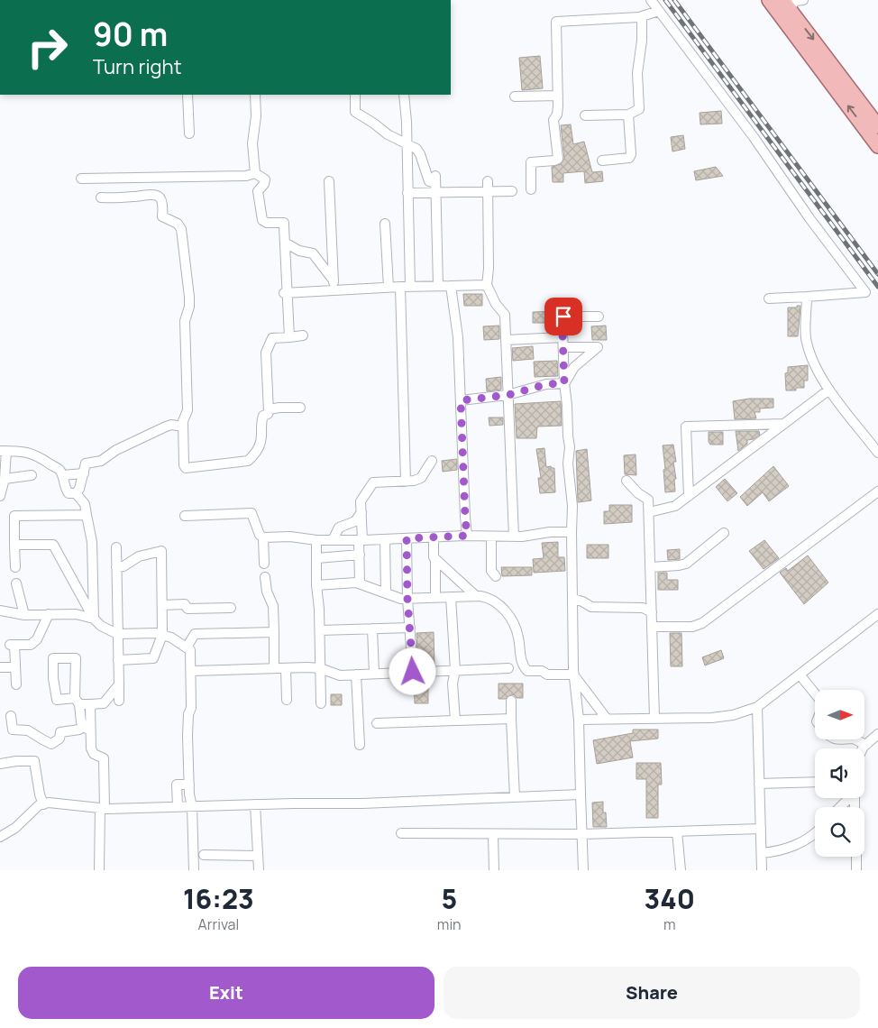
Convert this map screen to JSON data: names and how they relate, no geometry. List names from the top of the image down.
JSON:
{
  "north": "right",
  "page": {
    "turn": ["90 m", "Turn right"],
    "eta": [
      "16:23",
      "Arrival",
      "5",
      "min",
      "340",
      "m"
    ],
    "buttons": ["Exit", "Share"]
  }
}
